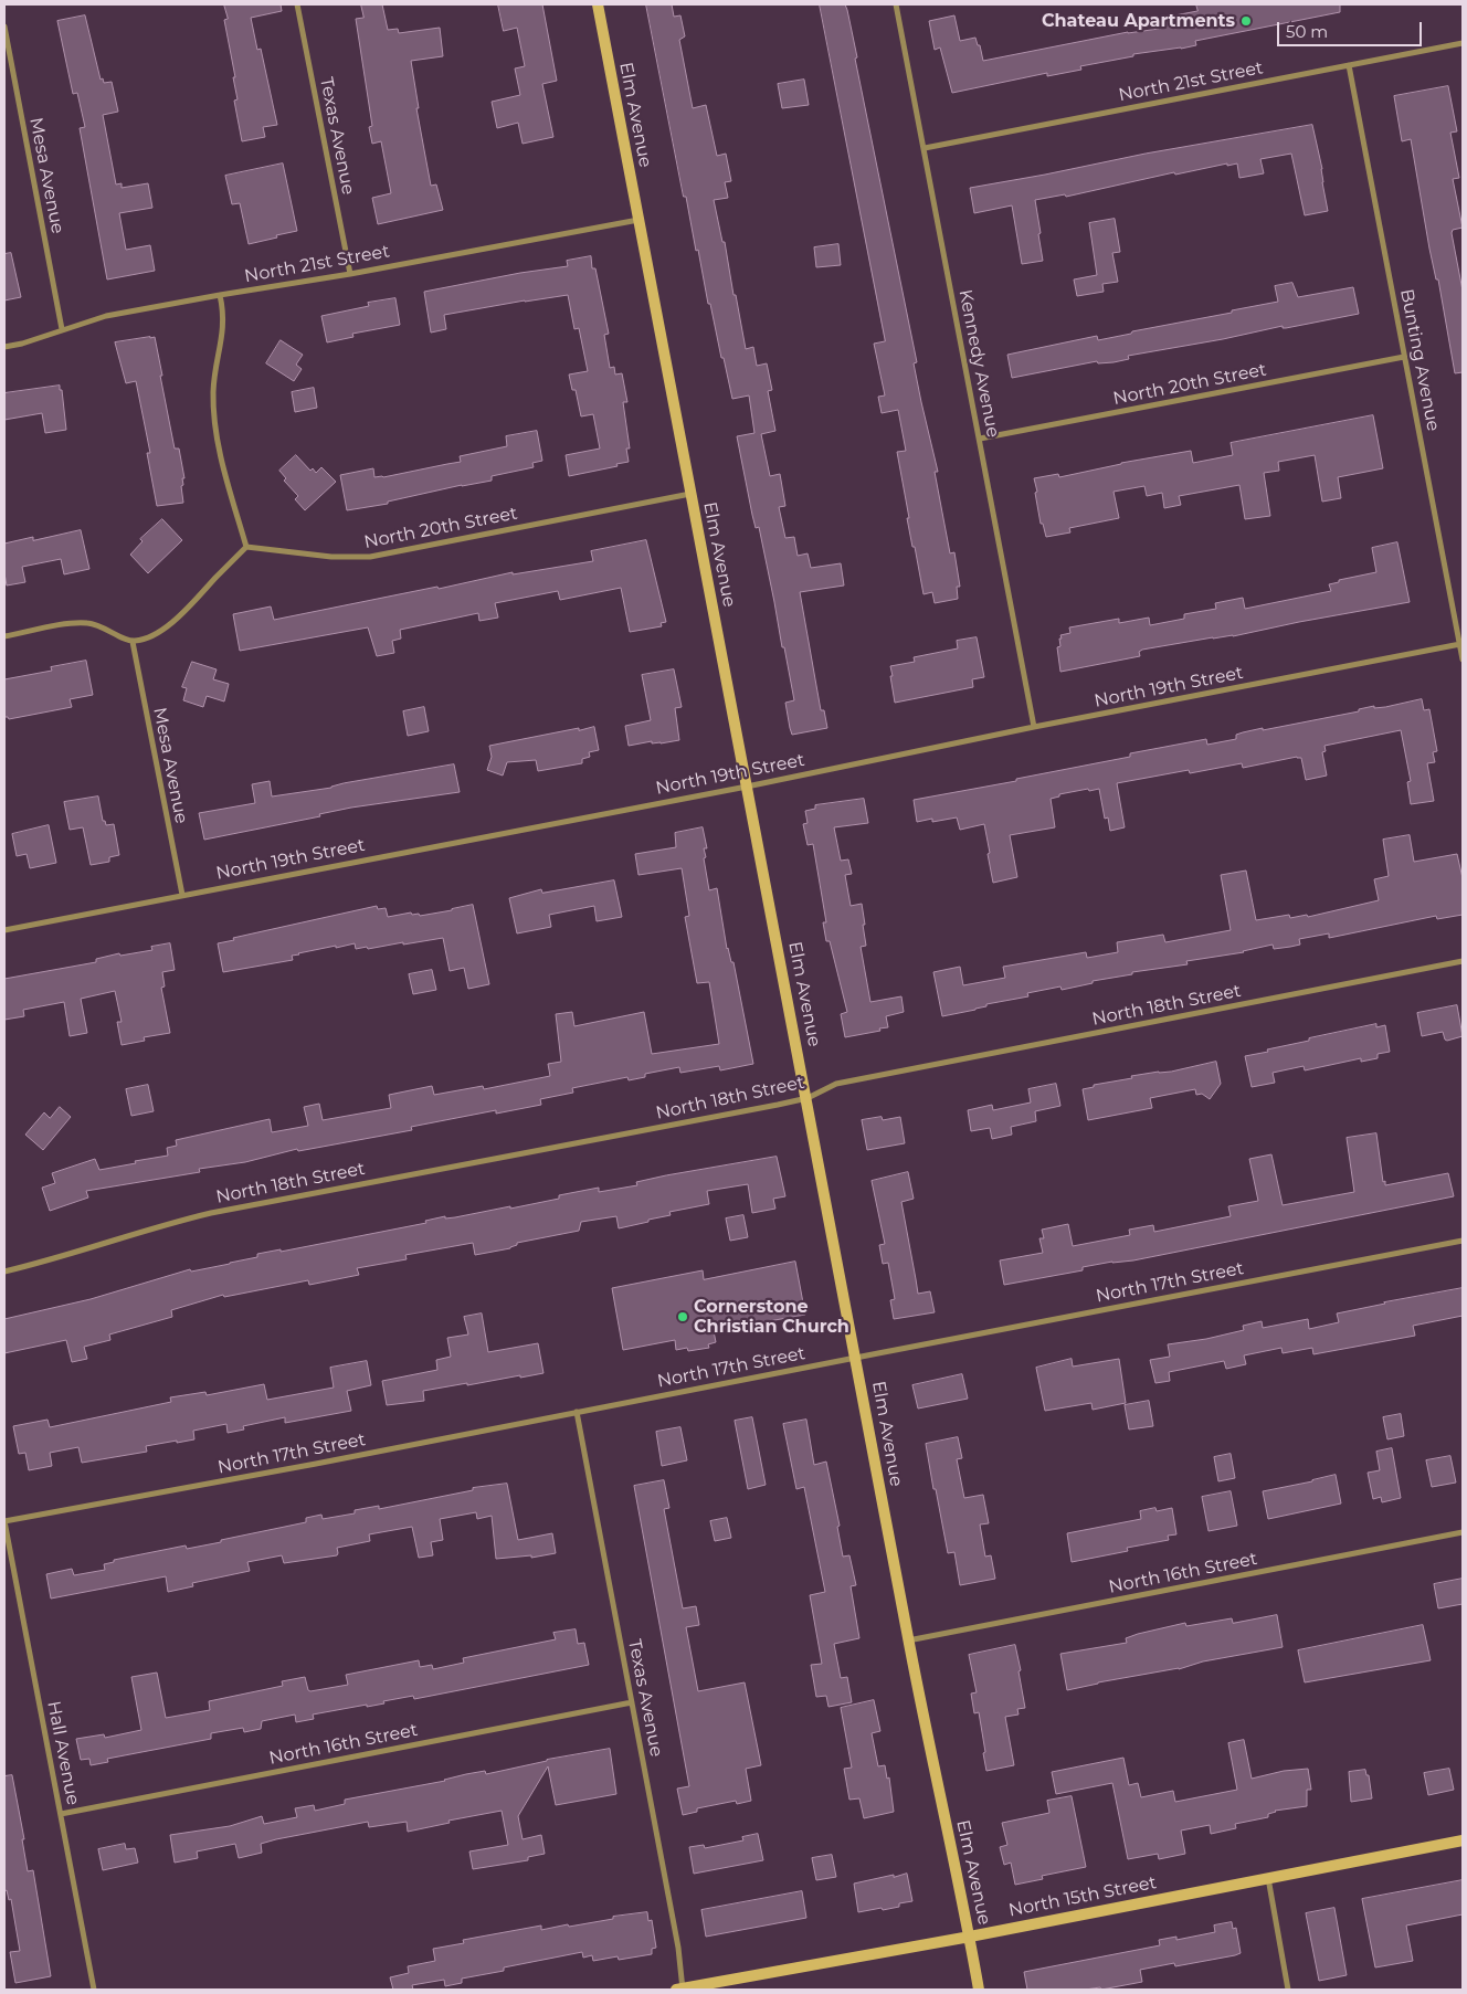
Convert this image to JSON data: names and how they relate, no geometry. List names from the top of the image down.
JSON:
{
  "streets": {
    "street": [
      "North 21st Street",
      "Elm Avenue",
      "Texas Avenue",
      "Mesa Avenue",
      "Bunting Avenue",
      "Kennedy Avenue",
      "North 20th Street",
      "North 19th Street",
      "North 18th Street",
      "North 17th Street",
      "North 16th Street",
      "Hall Avenue",
      "North 15th Street"
    ]
  },
  "crossings": [
    ["North 21st Street", "Elm Avenue"],
    ["North 21st Street", "Texas Avenue"],
    ["North 21st Street", "Mesa Avenue"],
    ["North 21st Street", "Bunting Avenue"],
    ["North 21st Street", "Kennedy Avenue"],
    ["Elm Avenue", "North 20th Street"],
    ["Elm Avenue", "North 19th Street"],
    ["Elm Avenue", "North 18th Street"],
    ["Elm Avenue", "North 17th Street"],
    ["Elm Avenue", "North 16th Street"],
    ["Elm Avenue", "North 15th Street"],
    ["Texas Avenue", "North 17th Street"],
    ["Texas Avenue", "North 16th Street"],
    ["Texas Avenue", "North 15th Street"],
    ["Mesa Avenue", "North 19th Street"],
    ["Bunting Avenue", "North 20th Street"],
    ["Bunting Avenue", "North 19th Street"],
    ["Kennedy Avenue", "North 20th Street"],
    ["Kennedy Avenue", "North 19th Street"],
    ["North 17th Street", "Hall Avenue"],
    ["North 16th Street", "Hall Avenue"]
  ],
  "places": ["Chateau Apartments", "Cornerstone Christian Church"],
  "scale_bar": "50 m"
}
